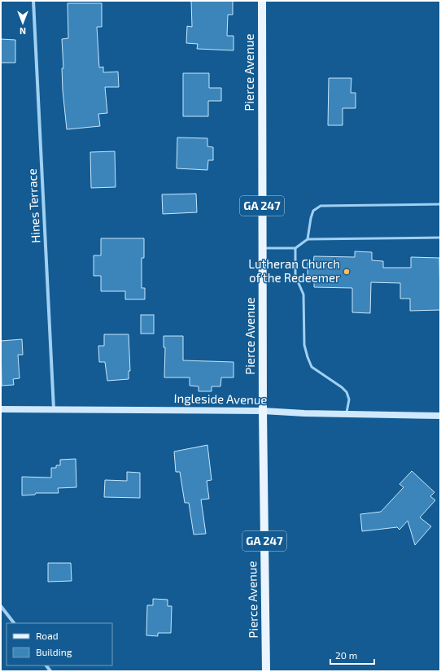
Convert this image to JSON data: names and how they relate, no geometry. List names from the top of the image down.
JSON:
{
  "streets": {
    "main road": ["Pierce Avenue", "GA 247"],
    "street": ["Hines Terrace", "Ingleside Avenue"]
  },
  "crossings": [
    ["Pierce Avenue", "Ingleside Avenue"],
    ["Hines Terrace", "Ingleside Avenue"]
  ],
  "places": ["Lutheran Church of the Redeemer"],
  "legend": ["Road", "Building"],
  "scale_bar": "20 m",
  "north": "bottom"
}
